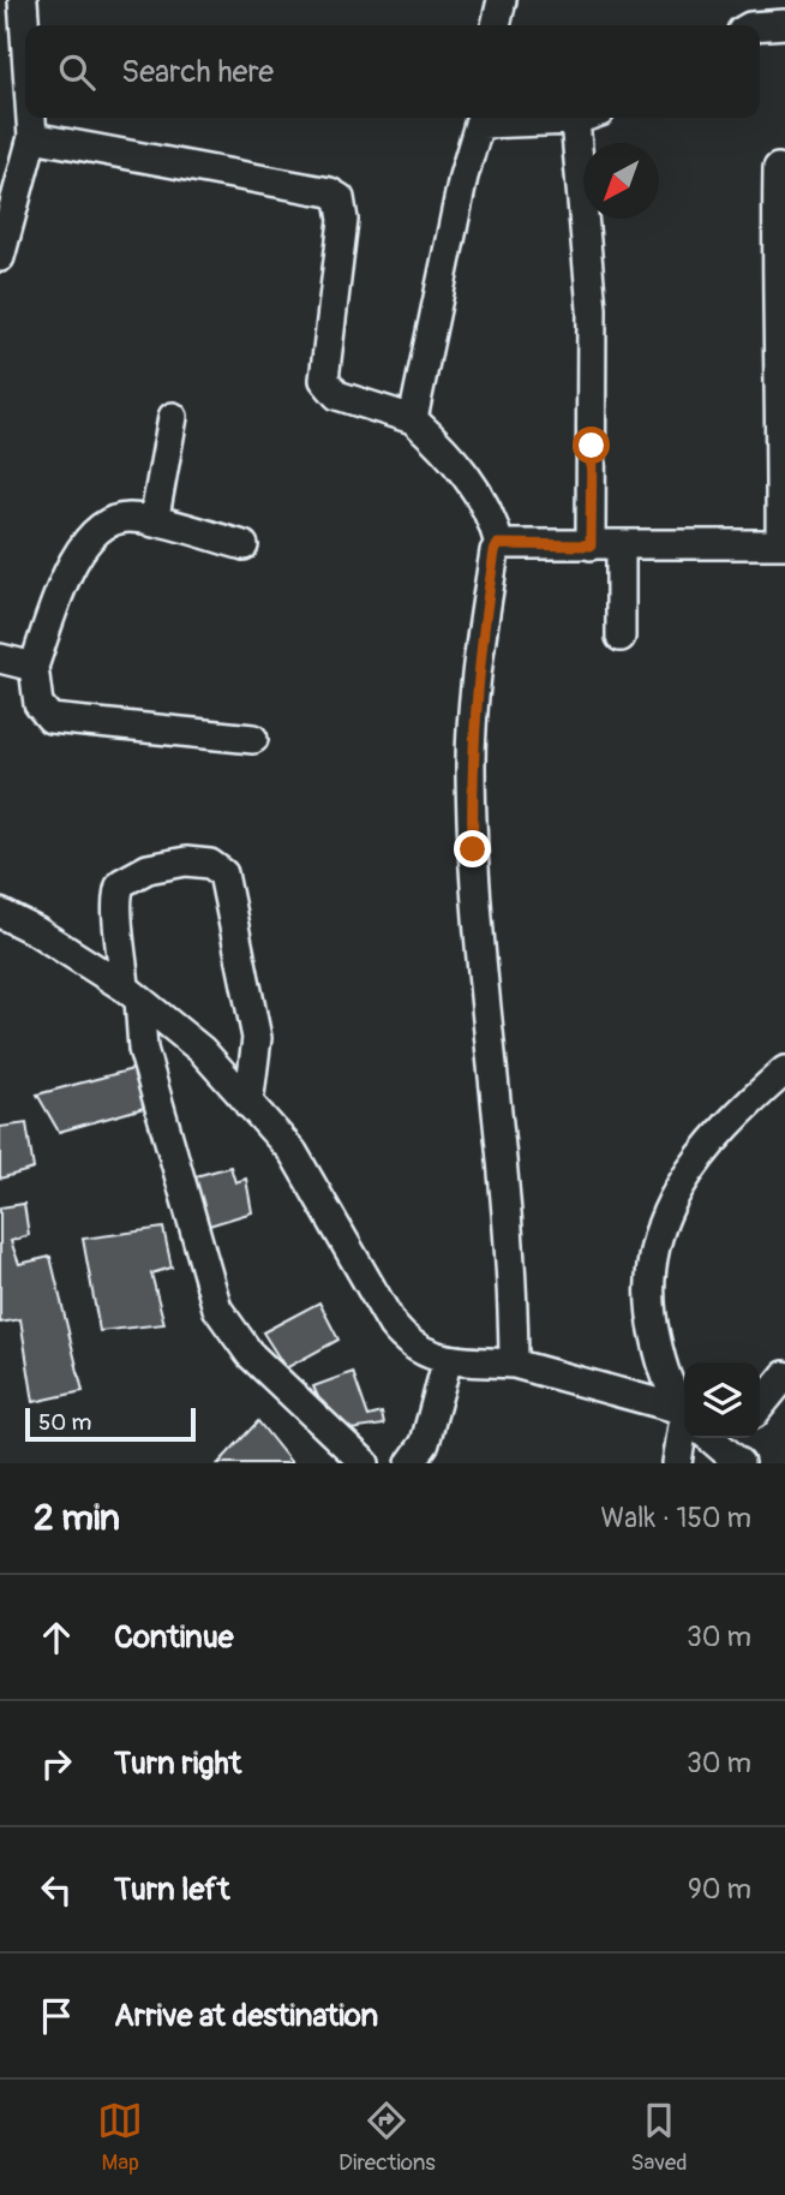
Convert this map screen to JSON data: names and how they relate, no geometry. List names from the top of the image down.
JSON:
{
  "scale_bar": "50 m",
  "north": "bottom left",
  "page": {
    "search": "Search here",
    "scale": "50 m",
    "heading": ["2 min", "Walk · 150 m"],
    "list": [
      ["Continue", "30 m"],
      ["Turn right", "30 m"],
      ["Turn left", "90 m"],
      "Arrive at destination"
    ],
    "nav": ["Map", "Directions", "Saved"]
  }
}
